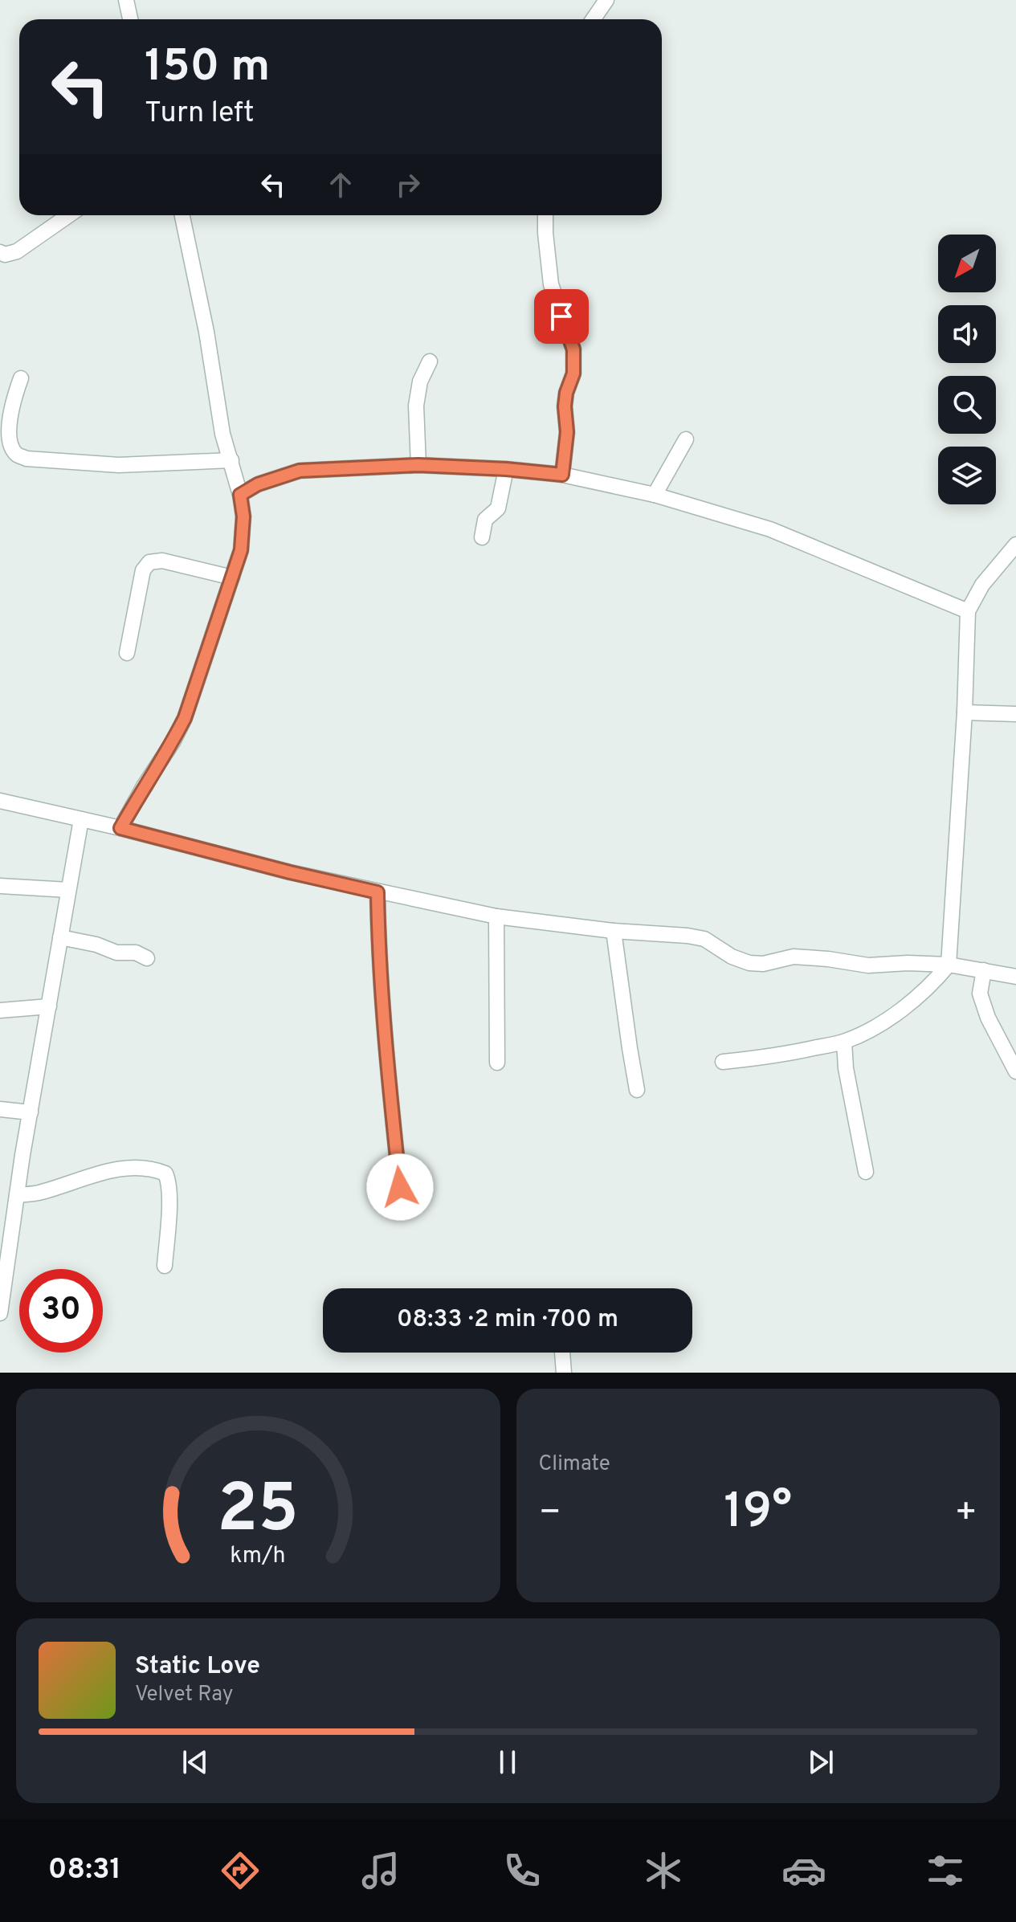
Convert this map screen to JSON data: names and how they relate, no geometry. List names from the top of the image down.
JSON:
{
  "north": "bottom left",
  "page": {
    "turn": ["150 m", "Turn left"],
    "limit": "30",
    "trip": "08:33 · 2 min · 700 m",
    "tile": "Climate",
    "heat": ["−", "19°", "+"],
    "song": ["Static Love", "Velvet Ray"],
    "tabs": "08:31",
    "gauge": ["25", "km/h"]
  }
}
